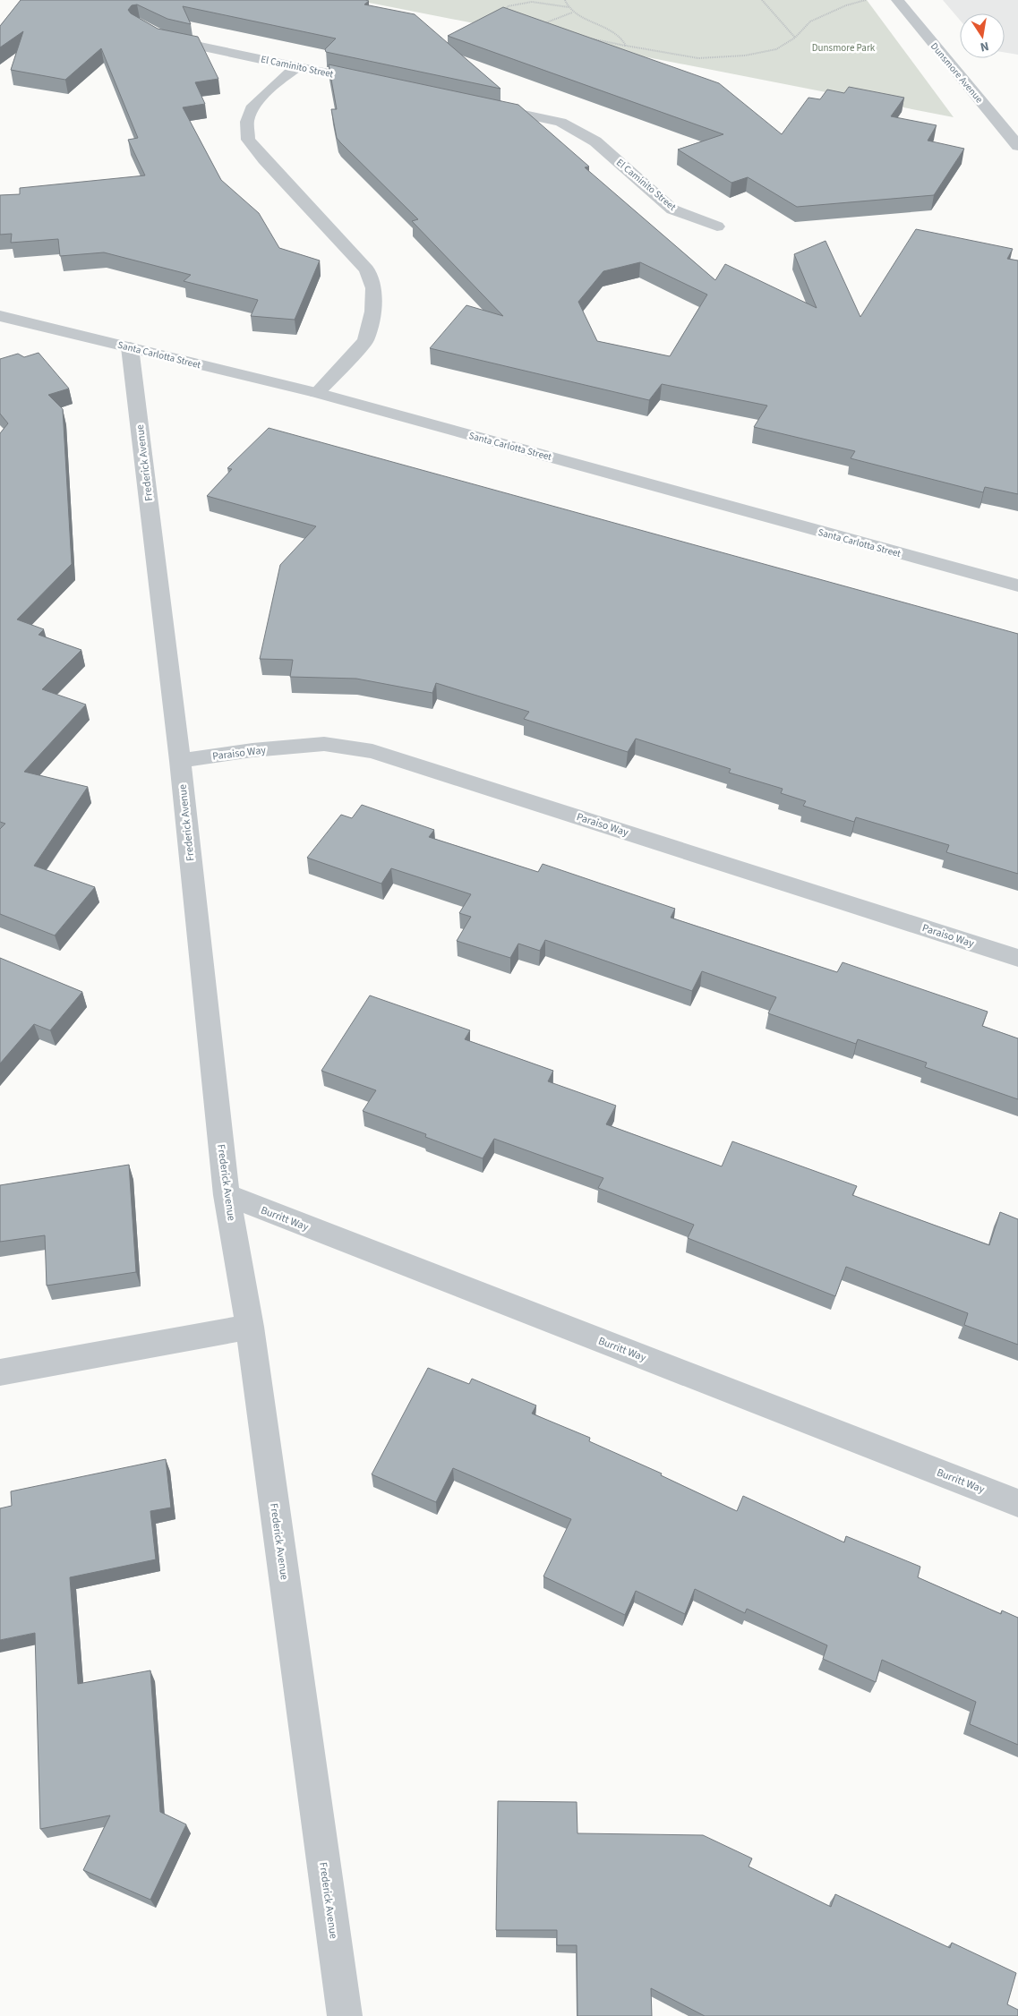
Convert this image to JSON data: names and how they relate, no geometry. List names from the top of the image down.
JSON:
{
  "streets": {
    "street": [
      "El Caminito Street",
      "Dunsmore Avenue",
      "Santa Carlotta Street",
      "Frederick Avenue",
      "Paraiso Way",
      "Burritt Way"
    ]
  },
  "crossings": [
    ["Santa Carlotta Street", "Frederick Avenue"],
    ["Frederick Avenue", "Paraiso Way"],
    ["Frederick Avenue", "Burritt Way"]
  ],
  "parks": ["Dunsmore Park"],
  "north": "bottom"
}
